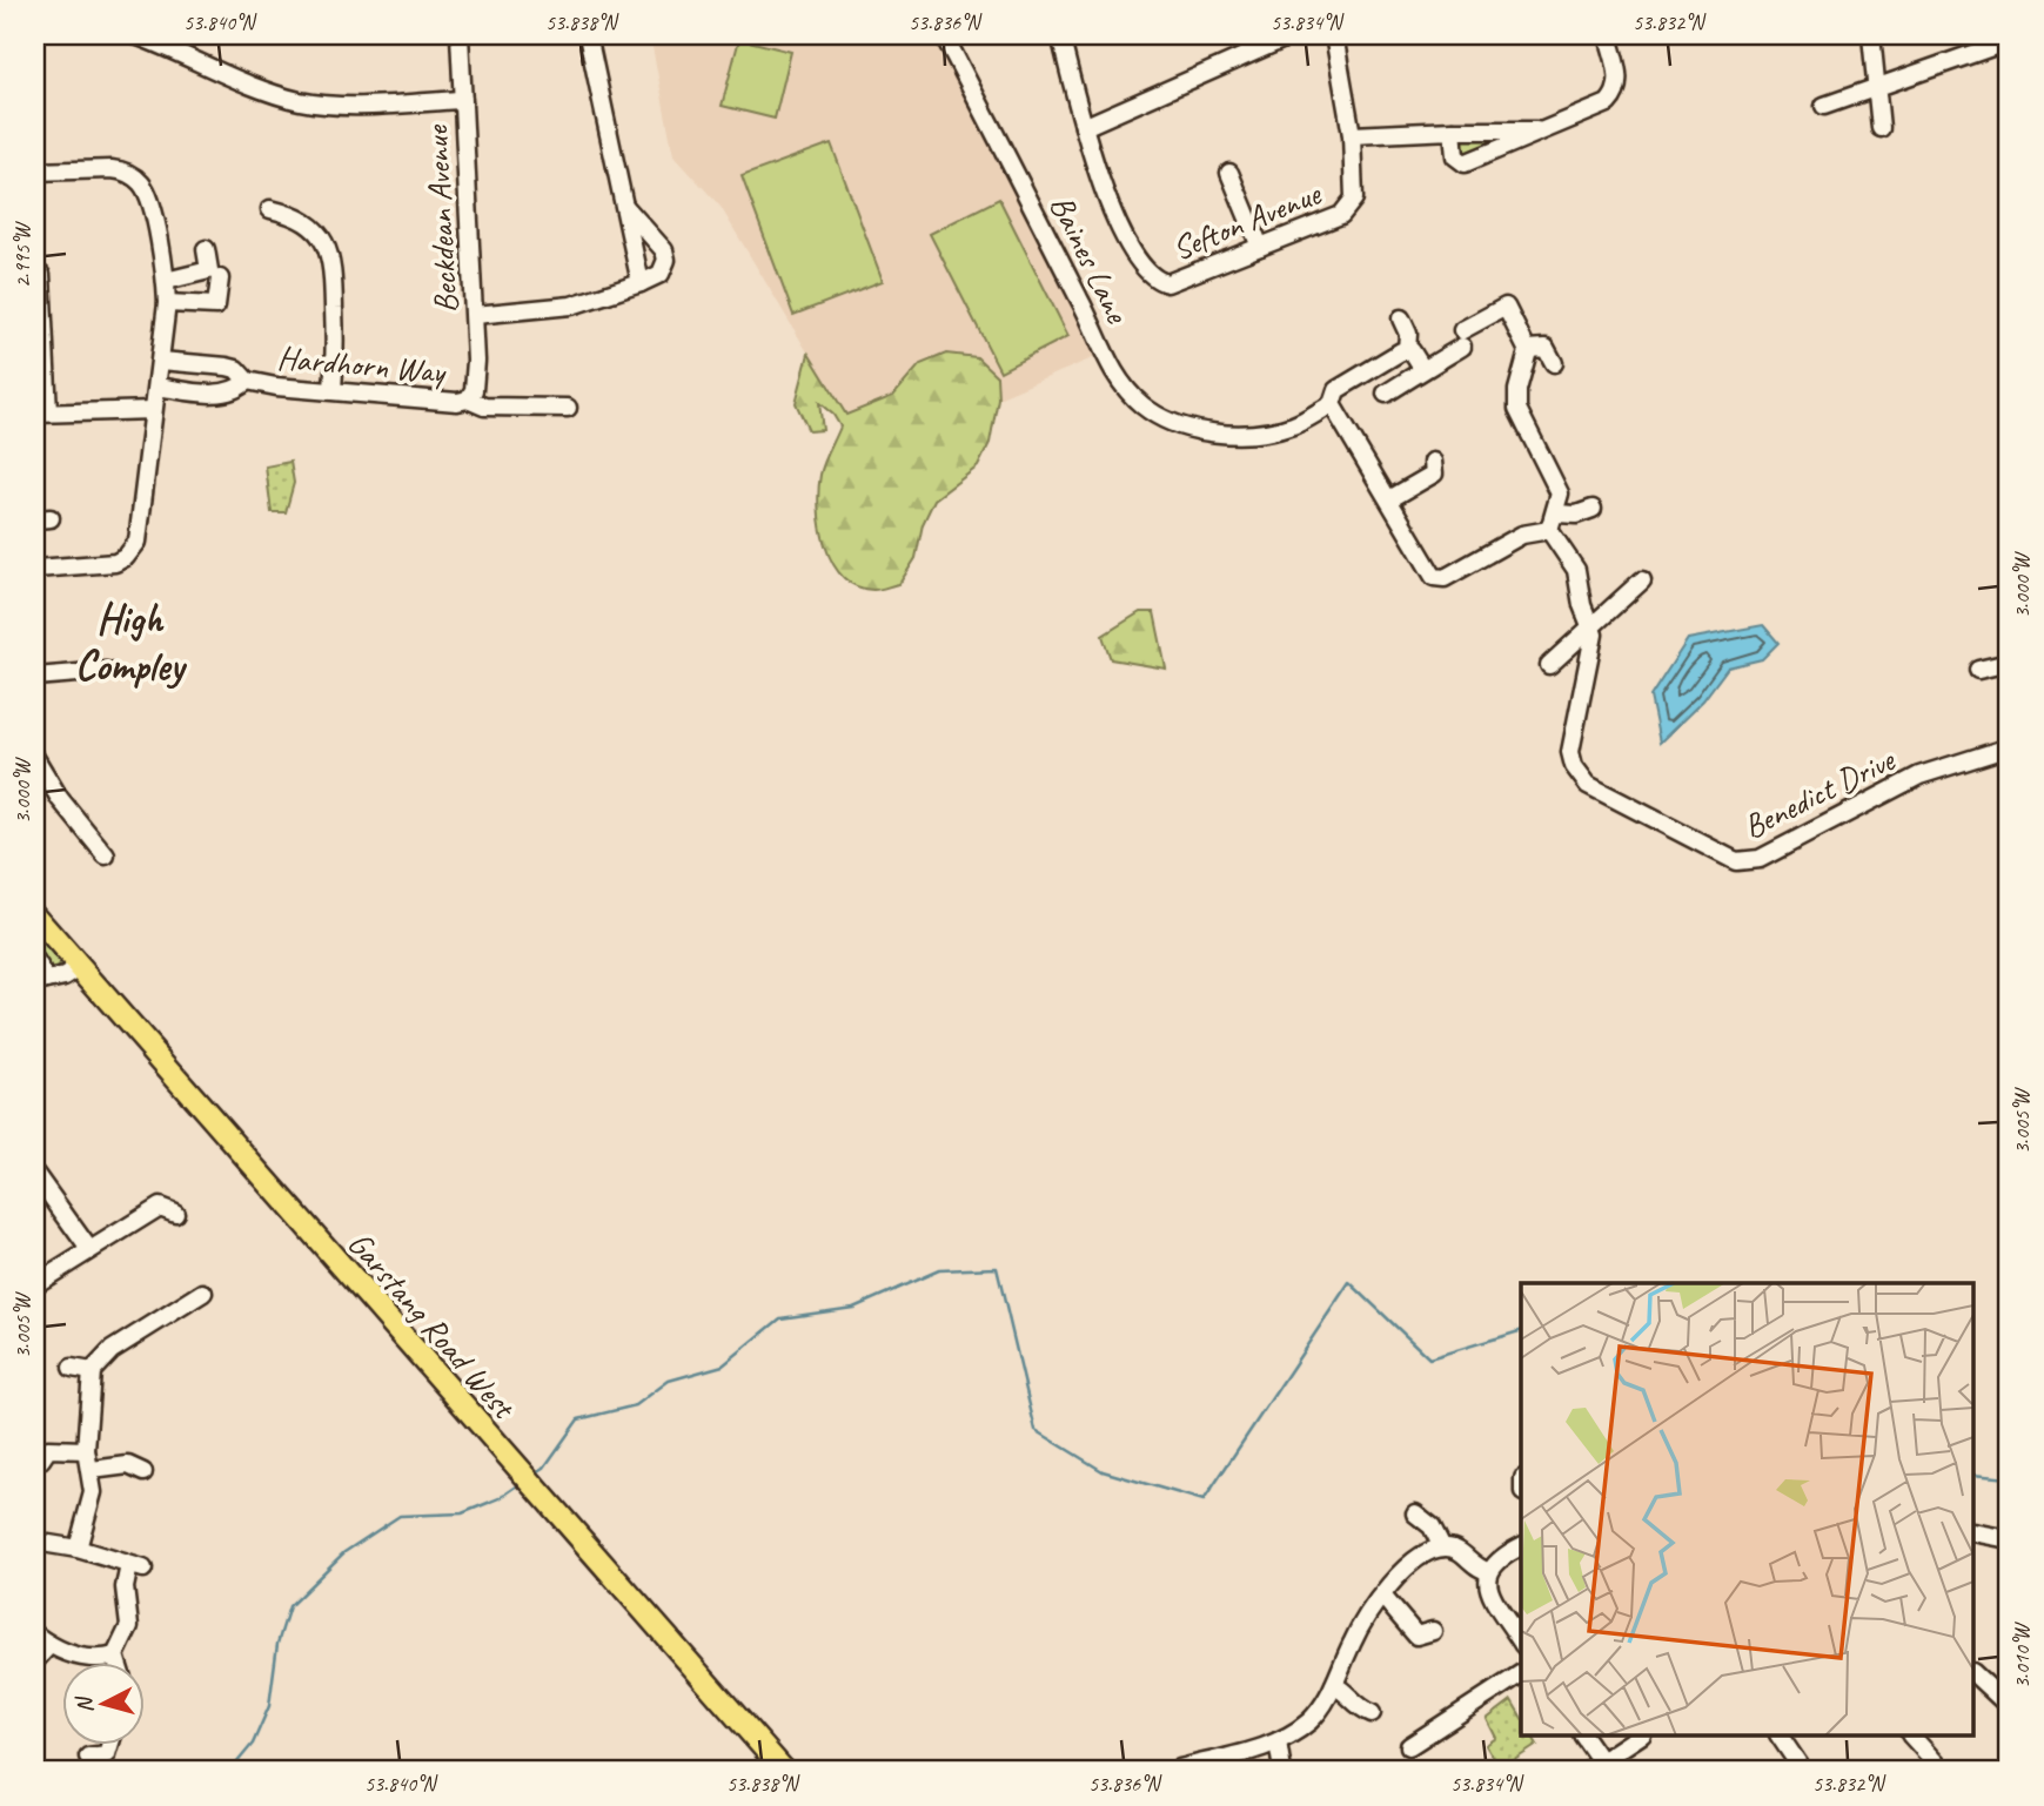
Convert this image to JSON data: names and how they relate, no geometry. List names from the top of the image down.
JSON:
{
  "streets": {
    "main road": ["Garstang Road West"],
    "street": [
      "Beckdean Avenue",
      "Sefton Avenue",
      "Baines Lane",
      "Hardhorn Way",
      "Benedict Drive"
    ]
  },
  "crossings": [
    ["Beckdean Avenue", "Hardhorn Way"]
  ],
  "districts": ["High Compley"],
  "north": "left",
  "coordinates": [
    "53.840°N",
    "53.838°N",
    "53.836°N",
    "53.834°N",
    "53.832°N",
    "2.995°W",
    "3.000°W",
    "3.005°W",
    "3.010°W"
  ]
}
